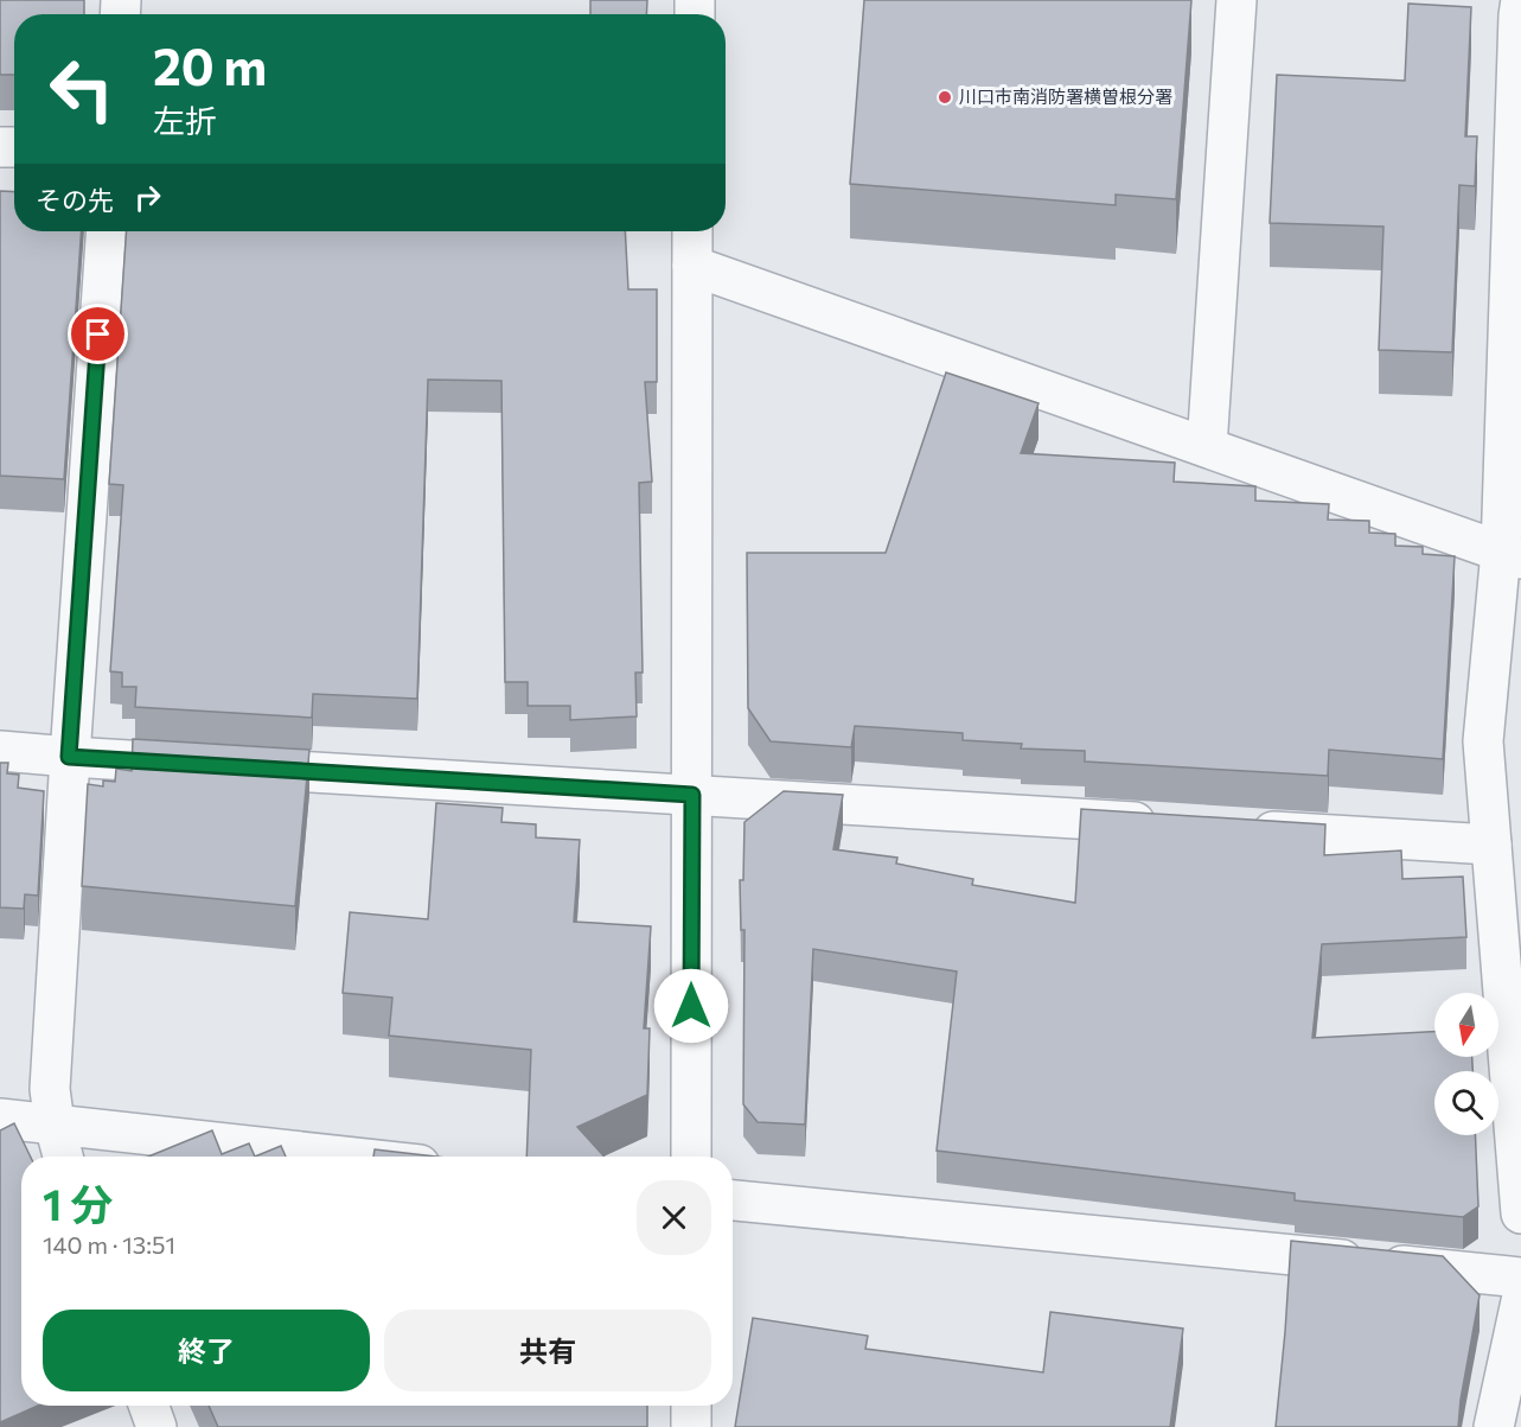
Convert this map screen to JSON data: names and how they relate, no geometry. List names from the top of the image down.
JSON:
{
  "places": ["川口市南消防署横曽根分署"],
  "north": "bottom",
  "page": {
    "turn": ["20 m", "左折"],
    "then": "その先",
    "heading": ["1 分", "140 m · 13:51"],
    "buttons": ["終了", "共有"]
  }
}
